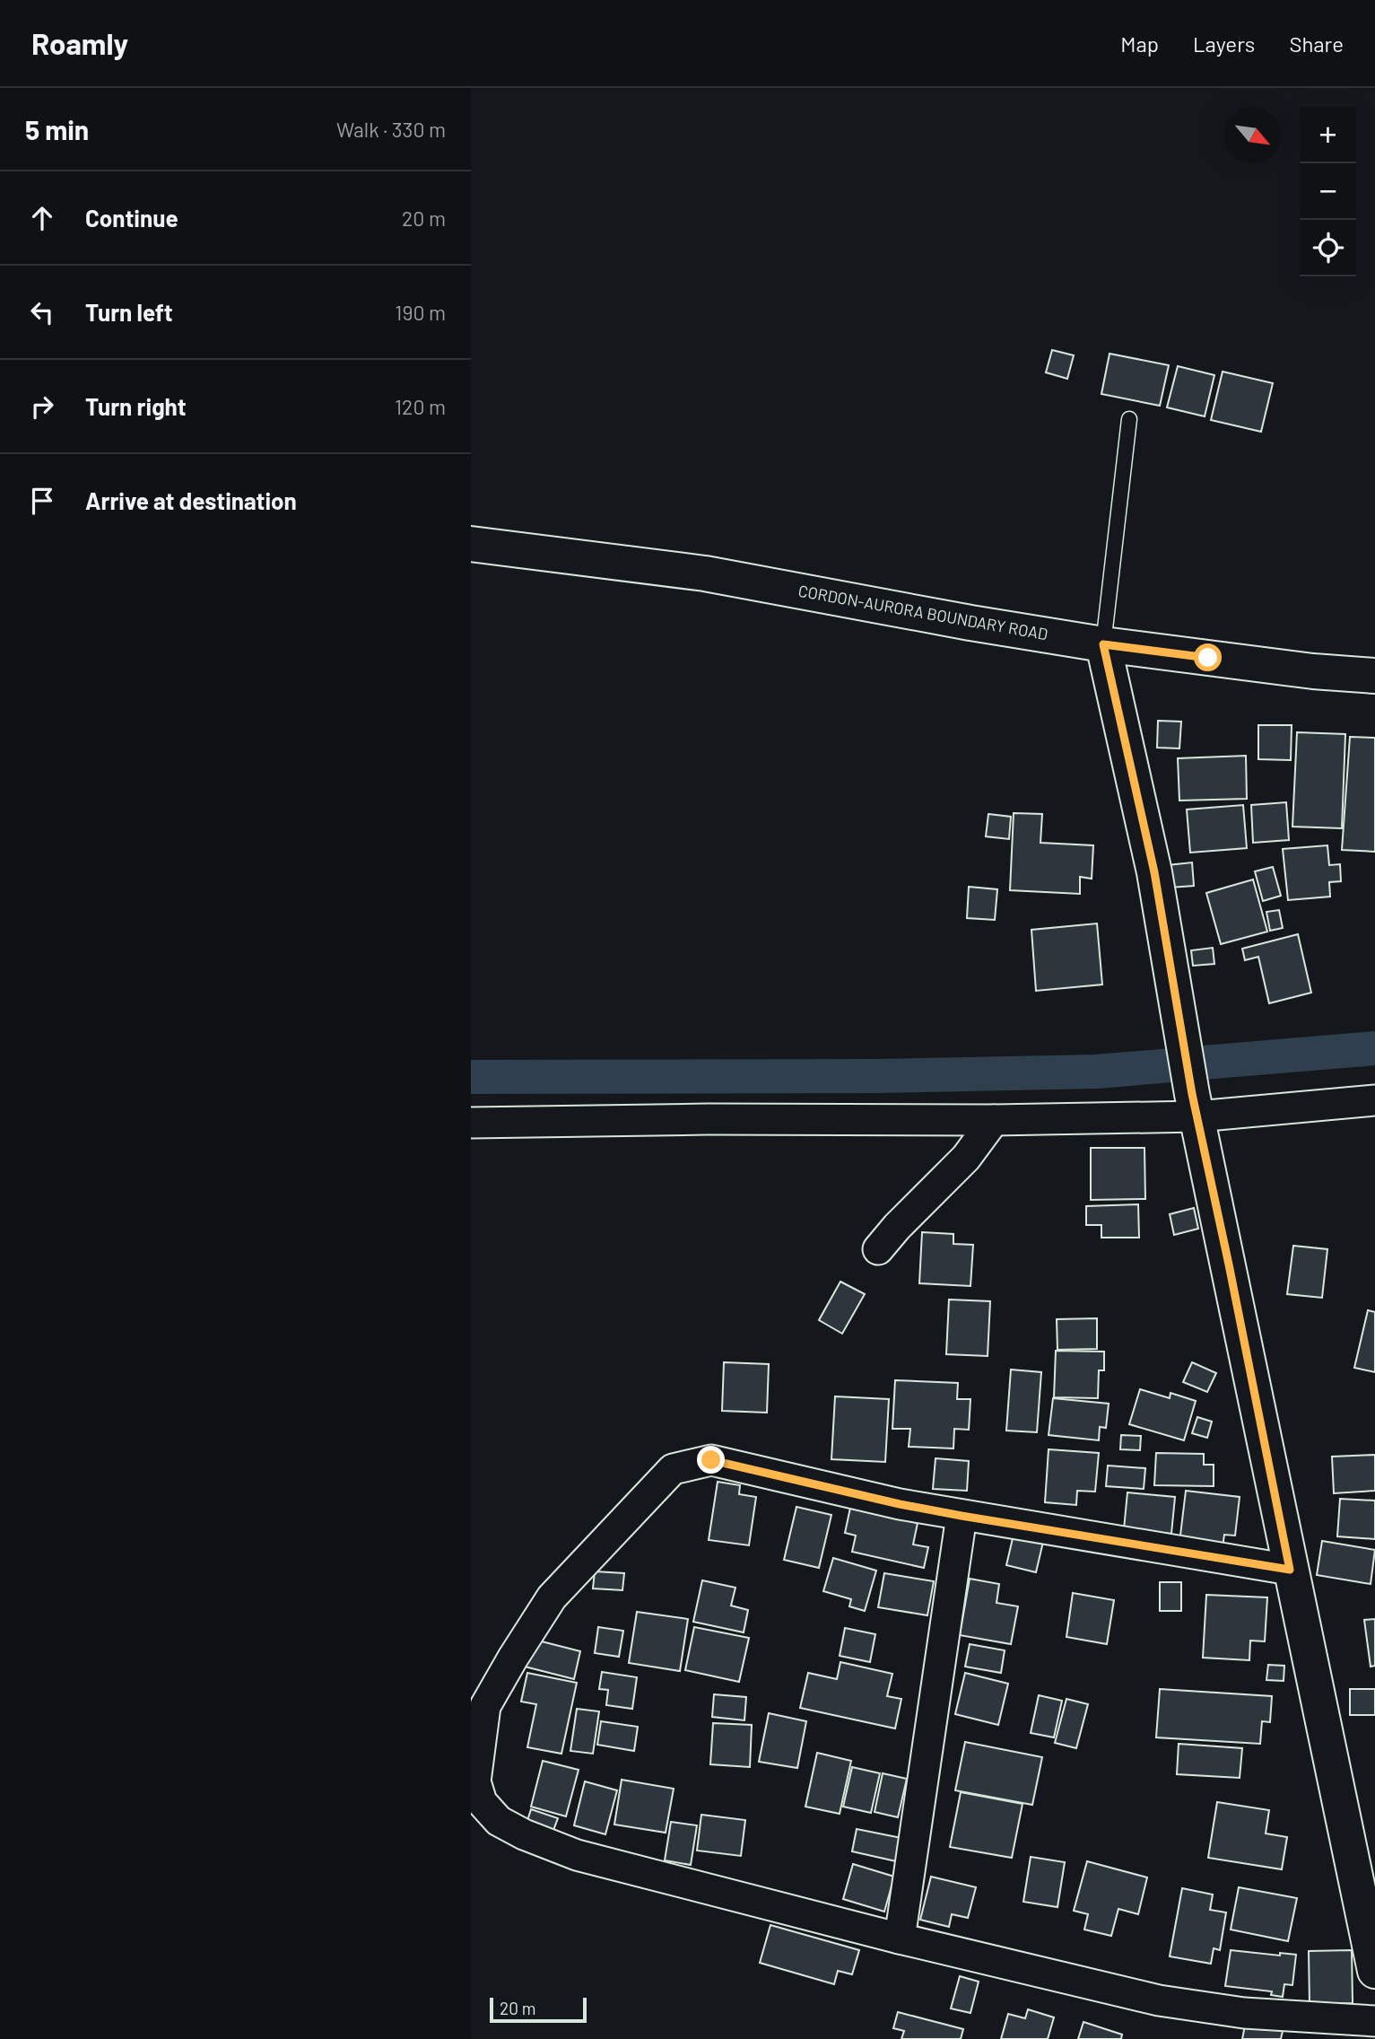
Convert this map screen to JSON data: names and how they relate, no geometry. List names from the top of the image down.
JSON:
{
  "streets": {
    "street": ["CORDON-AURORA BOUNDARY ROAD"]
  },
  "scale_bar": "20 m",
  "north": "bottom right",
  "page": {
    "header": "Roamly",
    "nav": ["Map", "Layers", "Share"],
    "heading": ["5 min", "Walk · 330 m"],
    "map_buttons": ["+", "−"],
    "list": [
      ["Continue", "20 m"],
      ["Turn left", "190 m"],
      ["Turn right", "120 m"],
      "Arrive at destination"
    ],
    "scale": "20 m"
  }
}
